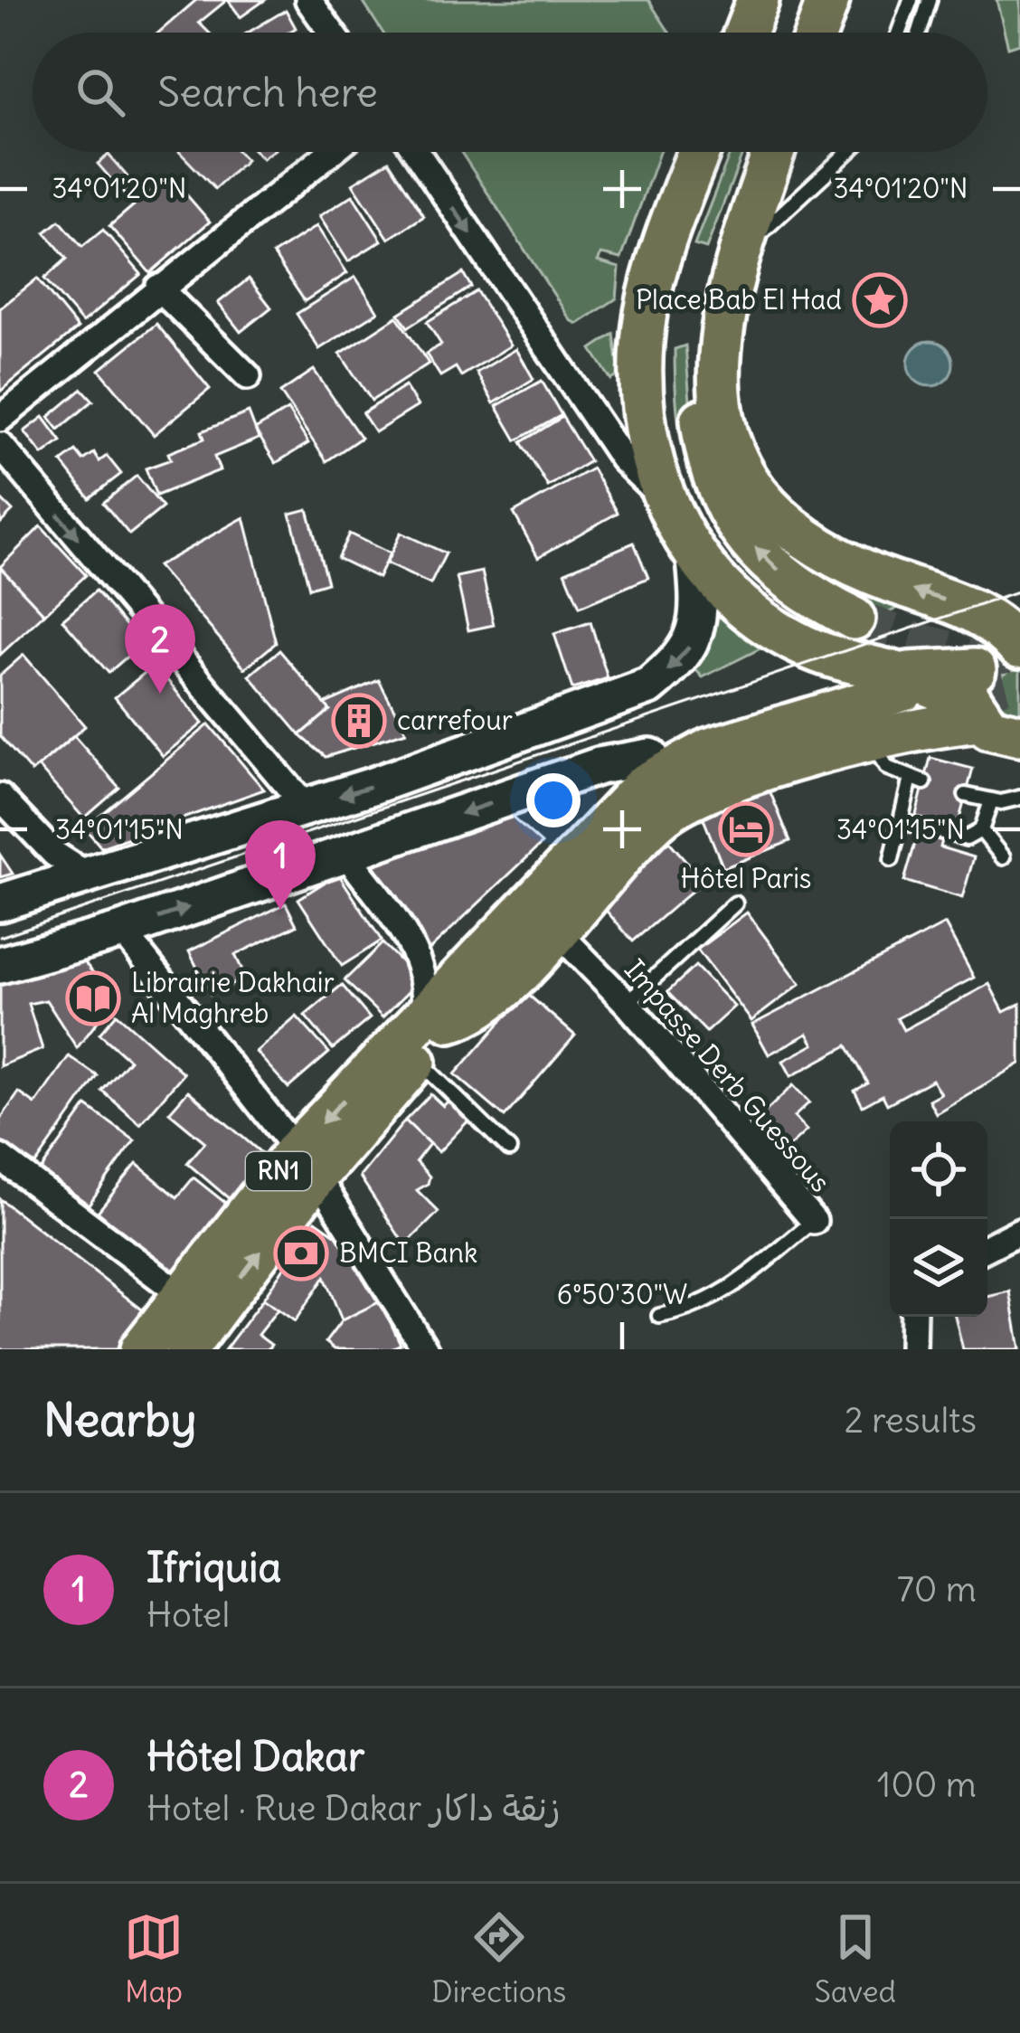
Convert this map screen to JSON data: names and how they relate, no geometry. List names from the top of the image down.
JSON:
{
  "streets": {
    "main road": ["RN1"],
    "street": ["Impasse Derb Guessous"]
  },
  "places": {
    "place": ["Place Bab El Had"],
    "building": ["carrefour"],
    "hotel": ["Hôtel Paris"],
    "library": ["Librairie Dakhair Al Maghreb"],
    "bank": ["BMCI Bank"]
  },
  "page": {
    "search": "Search here",
    "pins": ["2", "1"],
    "heading": ["Nearby", "2 results"],
    "list": [
      {
        "mark": "1",
        "name": "Ifriquia",
        "note": "Hotel",
        "value": "70 m"
      },
      {
        "mark": "2",
        "name": "Hôtel Dakar",
        "note": "Hotel · Rue Dakar زنقة داكار",
        "value": "100 m"
      }
    ],
    "nav": ["Map", "Directions", "Saved"]
  },
  "coordinates": ["34°01'20\"N", "34°01'15\"N", "6°50'30\"W"]
}
